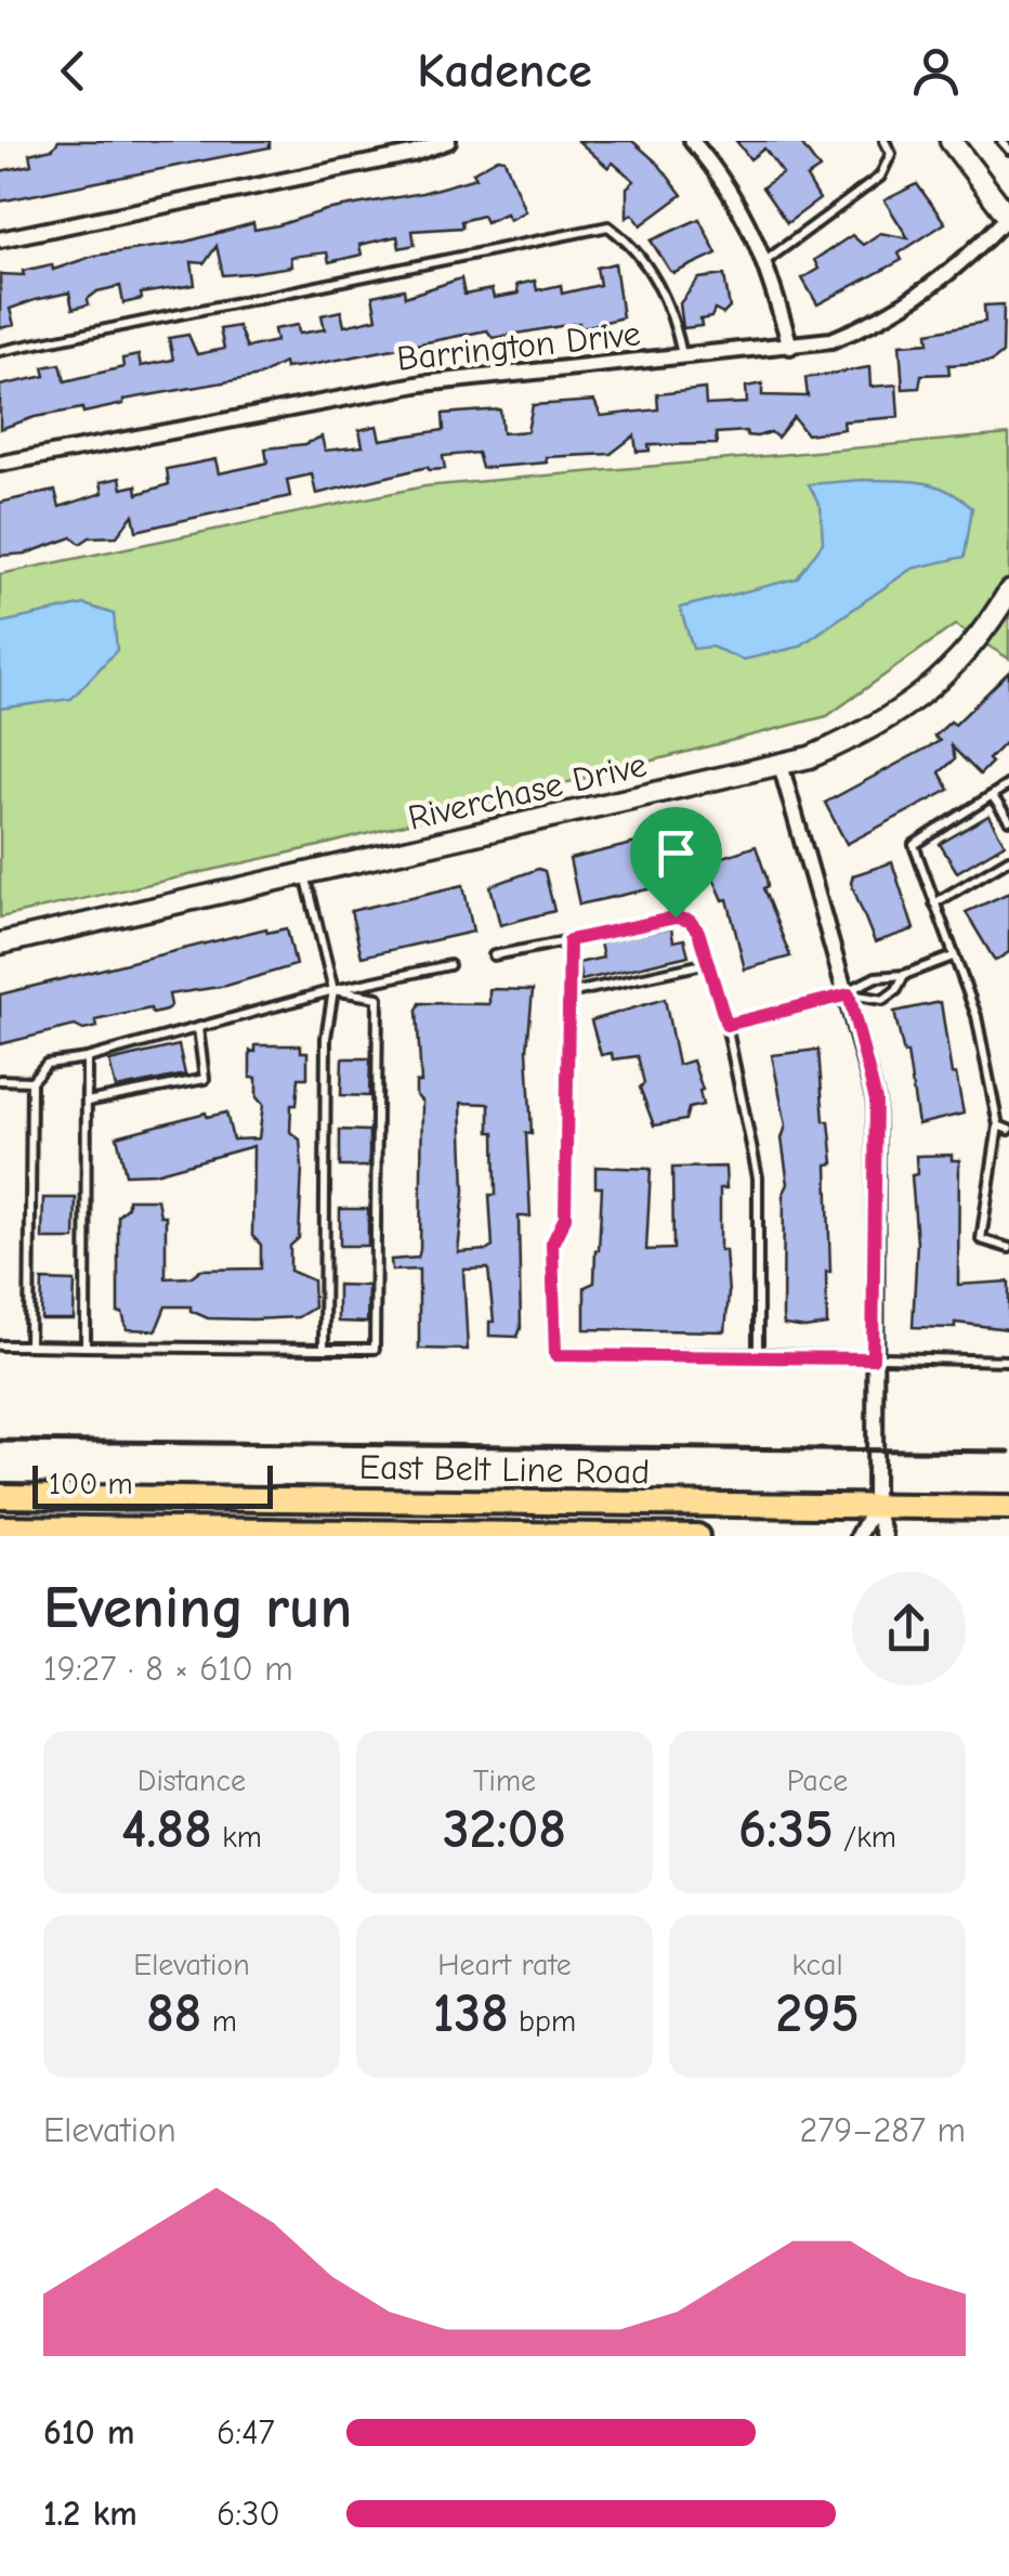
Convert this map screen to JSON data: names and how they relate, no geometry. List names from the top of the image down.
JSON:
{
  "streets": {
    "main road": ["East Belt Line Road"],
    "street": ["Barrington Drive", "Riverchase Drive"]
  },
  "scale_bar": "100 m",
  "page": {
    "header": "Kadence",
    "scale": "100 m",
    "heading": ["Evening run", "19:27 · 8 × 610 m"],
    "stats": [
      ["Distance", "4.88 km"],
      ["Time", "32:08"],
      ["Pace", "6:35 /km"],
      ["Elevation", "88 m"],
      ["Heart rate", "138 bpm"],
      ["kcal", "295"]
    ],
    "chart": ["Elevation", "279–287 m"],
    "list": [
      {
        "name": "610 m",
        "note": "6:47"
      },
      {
        "name": "1.2 km",
        "note": "6:30"
      }
    ]
  }
}
